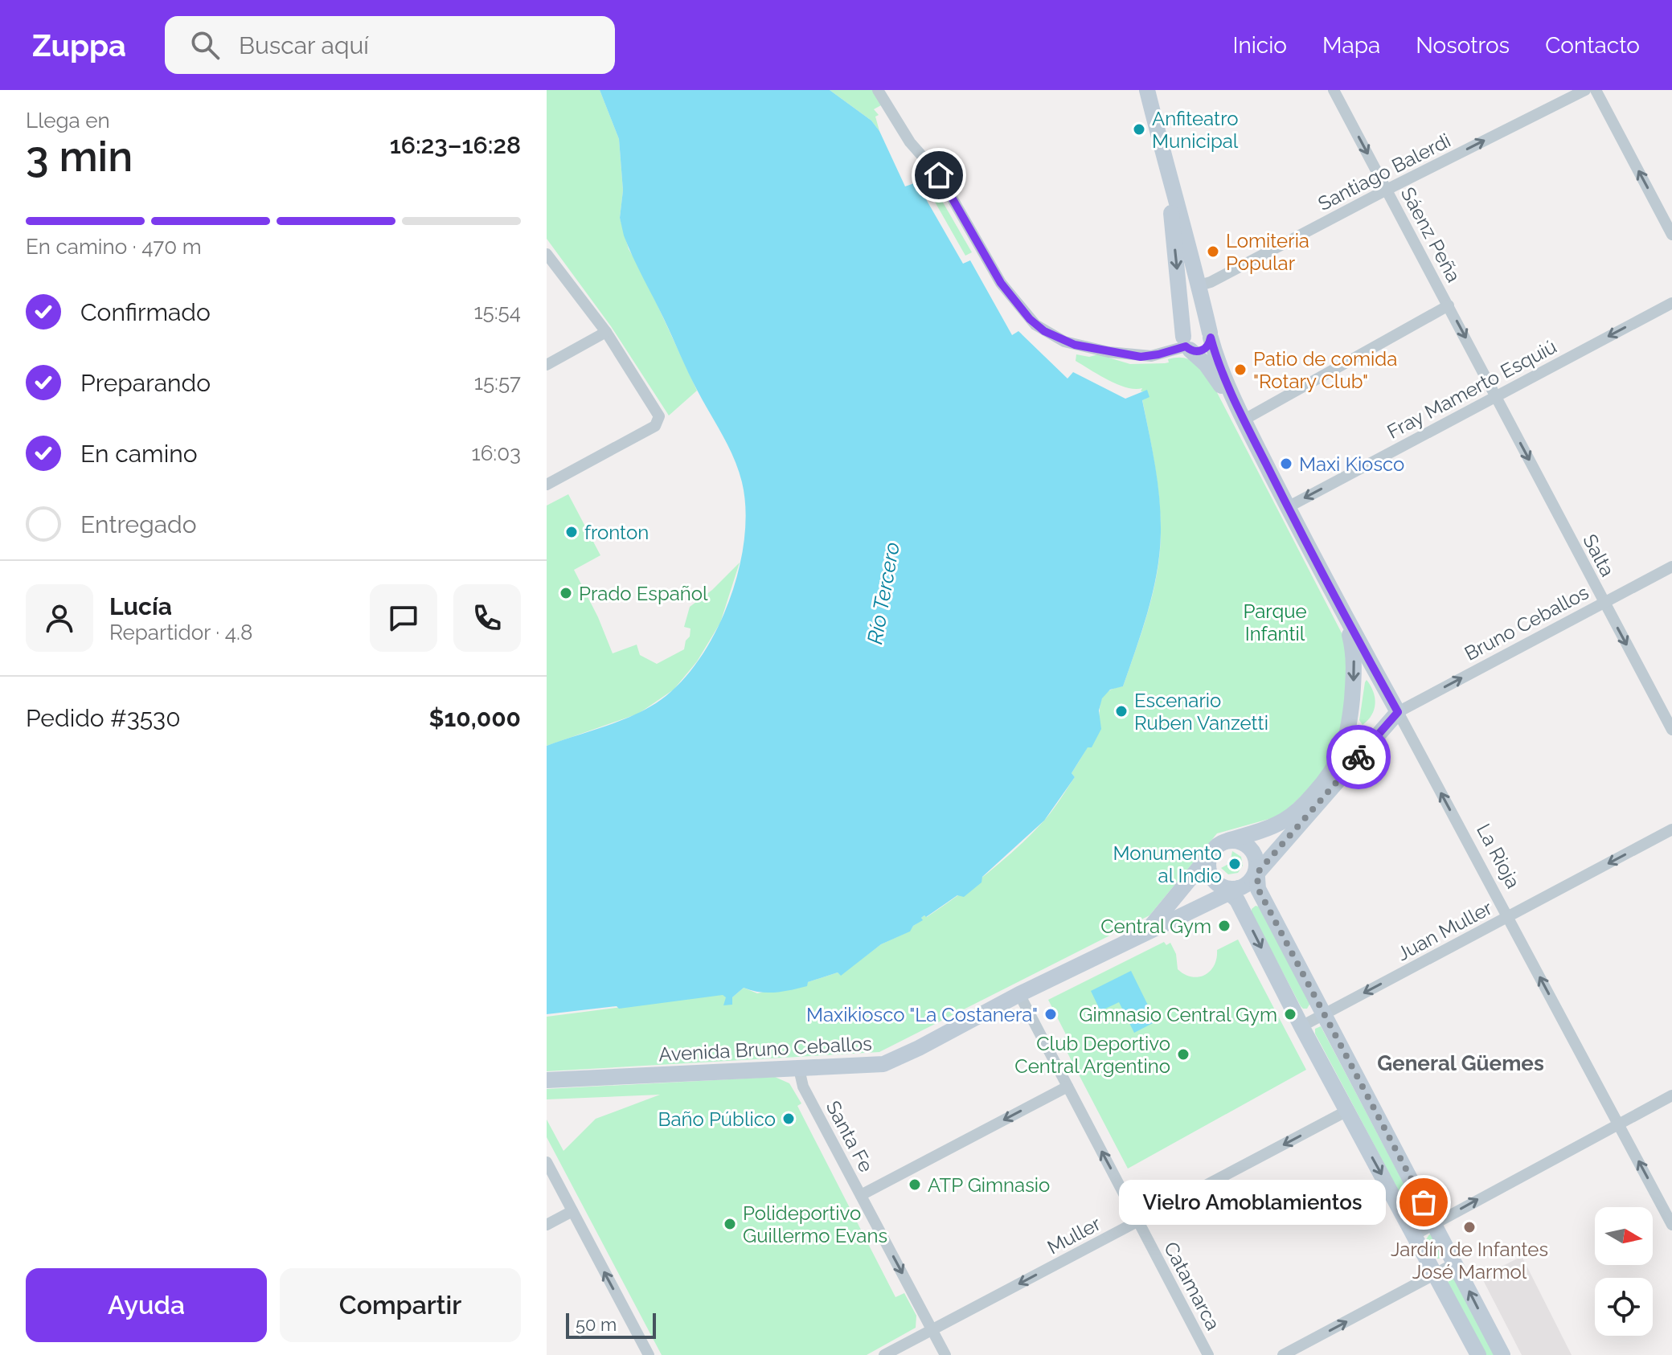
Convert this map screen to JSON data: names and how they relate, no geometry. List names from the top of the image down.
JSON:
{
  "streets": {
    "main road": ["La Rioja", "Avenida Bruno Ceballos"],
    "street": [
      "Santiago Balerdi",
      "Sáenz Peña",
      "Fray Mamerto Esquiú",
      "Salta",
      "Bruno Ceballos",
      "Juan Muller",
      "Santa Fe",
      "Muller",
      "Catamarca"
    ]
  },
  "crossings": [
    ["Santiago Balerdi", "Sáenz Peña"],
    ["Sáenz Peña", "Fray Mamerto Esquiú"],
    ["Sáenz Peña", "Salta"],
    ["Fray Mamerto Esquiú", "Salta"],
    ["Fray Mamerto Esquiú", "La Rioja"],
    ["Salta", "Bruno Ceballos"],
    ["Bruno Ceballos", "La Rioja"],
    ["La Rioja", "Juan Muller"],
    ["Avenida Bruno Ceballos", "Santa Fe"],
    ["Avenida Bruno Ceballos", "Catamarca"],
    ["Santa Fe", "Muller"],
    ["Muller", "Catamarca"]
  ],
  "one_way": [
    "Santiago Balerdi",
    "Sáenz Peña",
    "Salta",
    "Bruno Ceballos",
    "La Rioja",
    "Juan Muller",
    "Santa Fe",
    "Muller",
    "Catamarca"
  ],
  "districts": ["General Güemes"],
  "water": ["Río Tercero"],
  "parks": ["Parque Infantil"],
  "places": [
    "Anfiteatro Municipal",
    "Lomiteria Popular",
    "Patio de comida \"Rotary Club\"",
    "Maxi Kiosco",
    "fronton",
    "Prado Español",
    "Escenario Ruben Vanzetti",
    "Monumento al Indio",
    "Central Gym",
    "Maxikiosco \"La Costanera\"",
    "Gimnasio Central Gym",
    "Club Deportivo Central Argentino",
    "Baño Público",
    "ATP Gimnasio",
    "Vielro Amoblamientos",
    "Polideportivo Guillermo Evans",
    "Jardín de Infantes José Marmol"
  ],
  "scale_bar": "50 m",
  "north": "right",
  "page": {
    "header": "Zuppa",
    "search": "Buscar aquí",
    "nav": [
      "Inicio",
      "Mapa",
      "Nosotros",
      "Contacto"
    ],
    "heading": ["3 min", "Llega en", "16:23–16:28"],
    "panel": [
      "Lucía",
      "Repartidor · 4.8",
      "Pedido #3530",
      "$10,000"
    ],
    "bar": "En camino · 470 m",
    "list": [
      ["Confirmado", "15:54"],
      ["Preparando", "15:57"],
      ["En camino", "16:03"],
      "Entregado"
    ],
    "bubble": "Vielro Amoblamientos",
    "buttons": ["Ayuda", "Compartir"],
    "scale": "50 m"
  }
}
